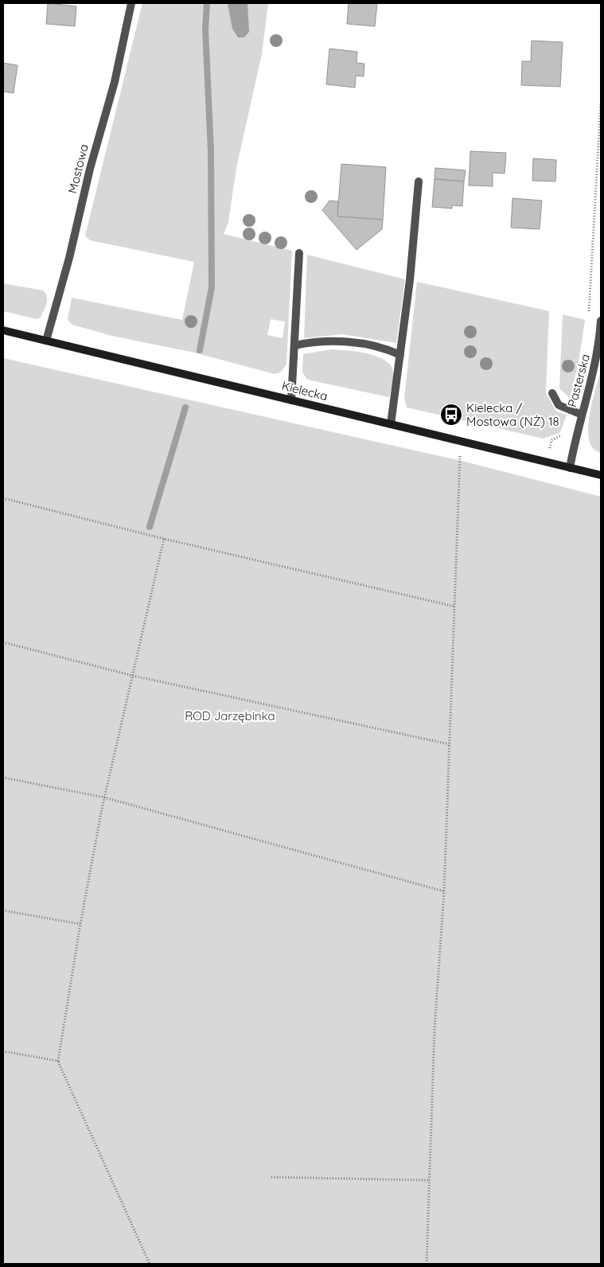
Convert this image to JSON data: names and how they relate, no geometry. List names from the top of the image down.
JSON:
{
  "streets": {
    "main road": ["Kielecka"],
    "street": ["Mostowa", "Pasterska"]
  },
  "crossings": [
    ["Mostowa", "Kielecka"],
    ["Pasterska", "Kielecka"]
  ],
  "parks": ["ROD Jarzębinka"],
  "places": {
    "bus stop": ["Kielecka / Mostowa (NŻ) 18"]
  }
}
